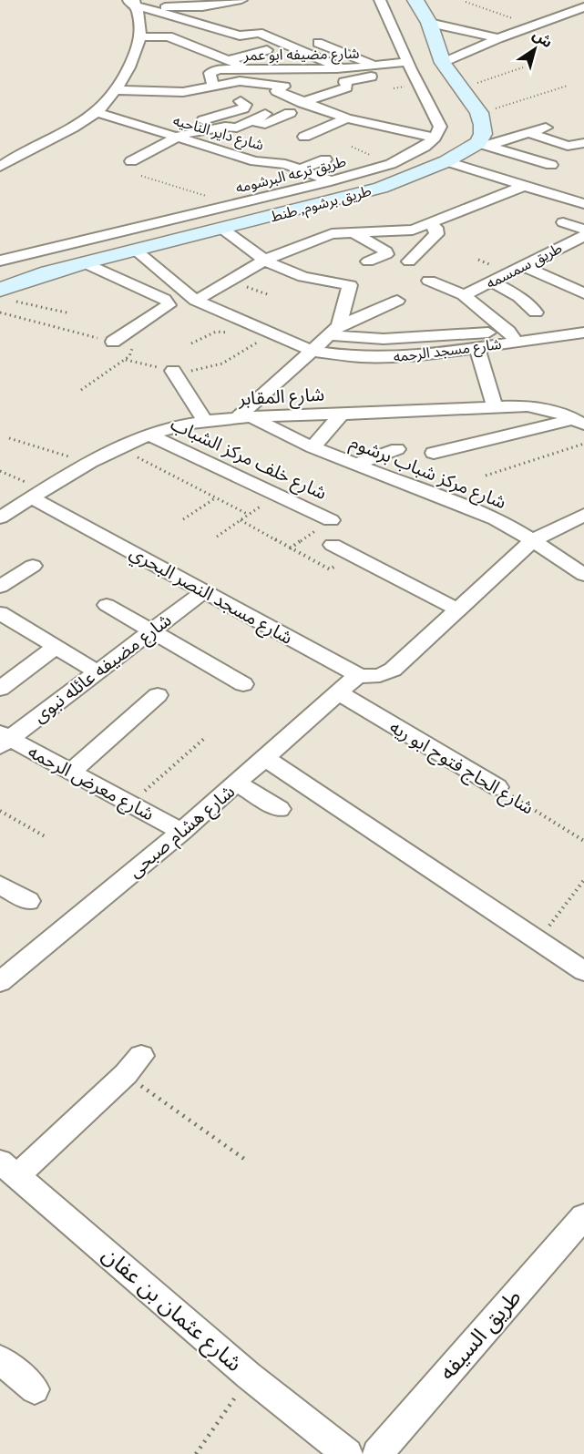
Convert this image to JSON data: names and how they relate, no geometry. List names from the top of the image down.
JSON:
{
  "streets": {
    "main road": ["طريق برشوم, طنط"],
    "street": [
      "شارع مضيفه ابو عمر",
      "شارع داير الناحيه",
      "طريق ترعه البرشومه",
      "طريق سمسمه",
      "شارع مسجد الرحمه",
      "شارع المقابر",
      "شارع خلف مركز الشباب",
      "شارع مركز شباب برشوم",
      "شارع مسجد النصر البحري",
      "شارع مضيفه عائله نبوى",
      "شارع الحاج فتوح ابو ريه",
      "شارع معرض الرحمه",
      "شارع هشام صبحى",
      "شارع عثمان بن عفان",
      "طريق السيفه"
    ]
  },
  "crossings": [
    ["شارع داير الناحيه", "طريق ترعه البرشومه"],
    ["طريق برشوم, طنط", "شارع مسجد الرحمه"],
    ["شارع المقابر", "شارع خلف مركز الشباب"],
    ["شارع المقابر", "شارع مركز شباب برشوم"],
    ["شارع المقابر", "شارع مسجد النصر البحري"],
    ["شارع مسجد النصر البحري", "شارع مضيفه عائله نبوى"],
    ["شارع مسجد النصر البحري", "شارع هشام صبحى"],
    ["شارع مضيفه عائله نبوى", "شارع معرض الرحمه"],
    ["شارع الحاج فتوح ابو ريه", "شارع هشام صبحى"],
    ["شارع معرض الرحمه", "شارع هشام صبحى"]
  ],
  "north": "top right"
}
